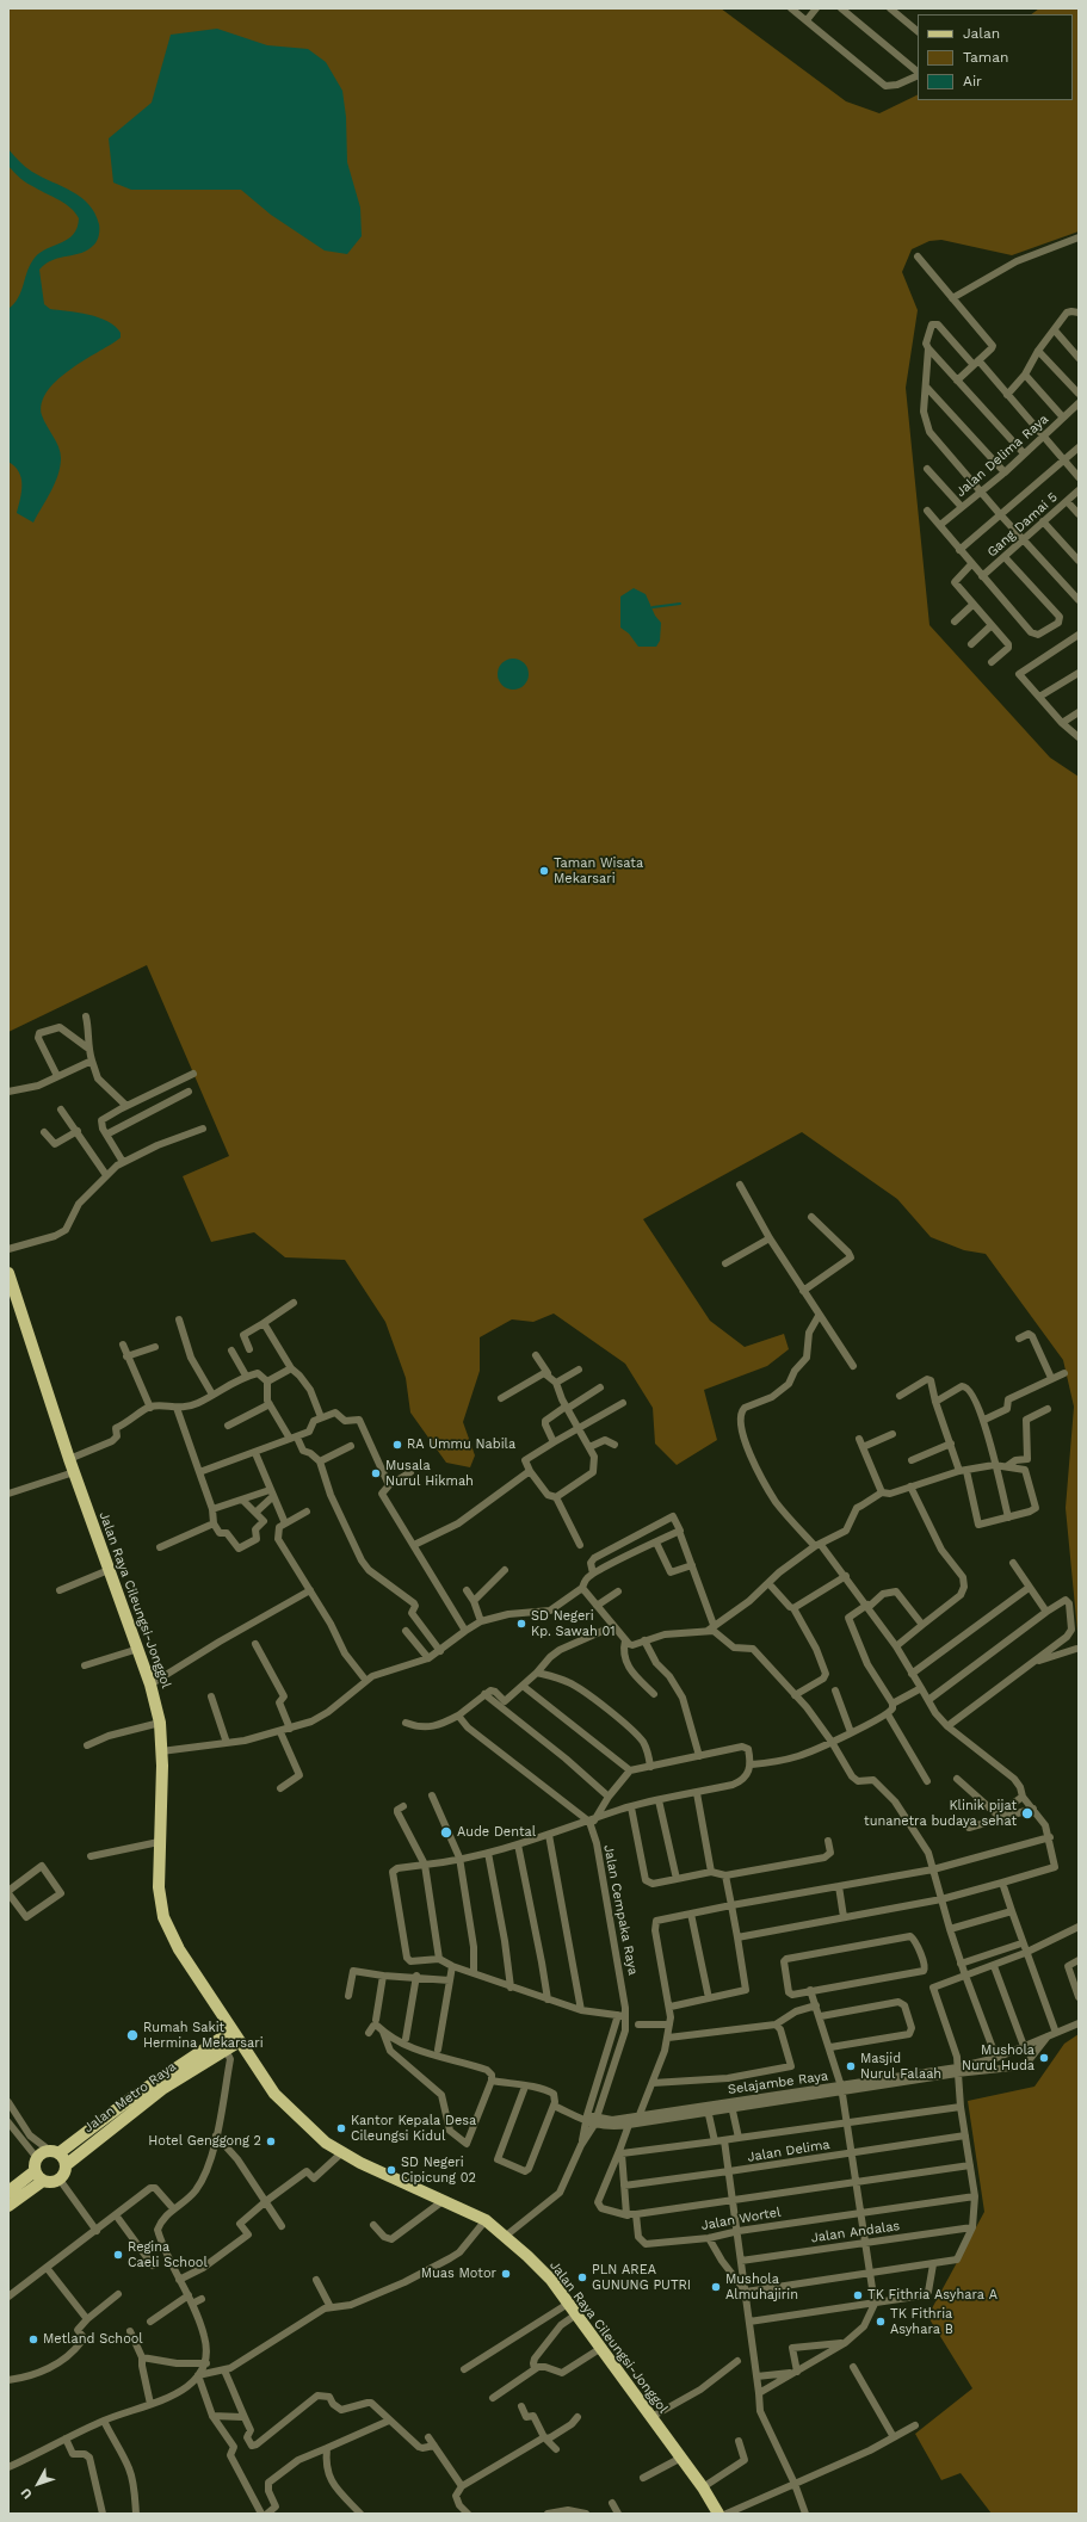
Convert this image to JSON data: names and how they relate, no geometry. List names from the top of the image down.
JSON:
{
  "streets": {
    "main road": ["Jalan Raya Cileungsi-Jonggol", "Jalan Metro Raya"],
    "street": [
      "Jalan Delima Raya",
      "Gang Damai 5",
      "Jalan Cempaka Raya",
      "Selajambe Raya",
      "Jalan Delima",
      "Jalan Wortel",
      "Jalan Andalas"
    ]
  },
  "crossings": [
    ["Jalan Raya Cileungsi-Jonggol", "Jalan Metro Raya"]
  ],
  "places": [
    "Taman Wisata Mekarsari",
    "RA Ummu Nabila",
    "Musala Nurul Hikmah",
    "SD Negeri Kp. Sawah 01",
    "Klinik pijat tunanetra budaya sehat",
    "Aude Dental",
    "Rumah Sakit Hermina Mekarsari",
    "Mushola Nurul Huda",
    "Masjid Nurul Falaah",
    "Kantor Kepala Desa Cileungsi Kidul",
    "Hotel Genggong 2",
    "SD Negeri Cipicung 02",
    "Regina Caeli School",
    "Muas Motor",
    "PLN AREA GUNUNG PUTRI",
    "Mushola Almuhajirin",
    "TK Fithria Asyhara A",
    "TK Fithria Asyhara B",
    "Metland School"
  ],
  "legend": ["Jalan", "Taman", "Air"],
  "north": "bottom left"
}
